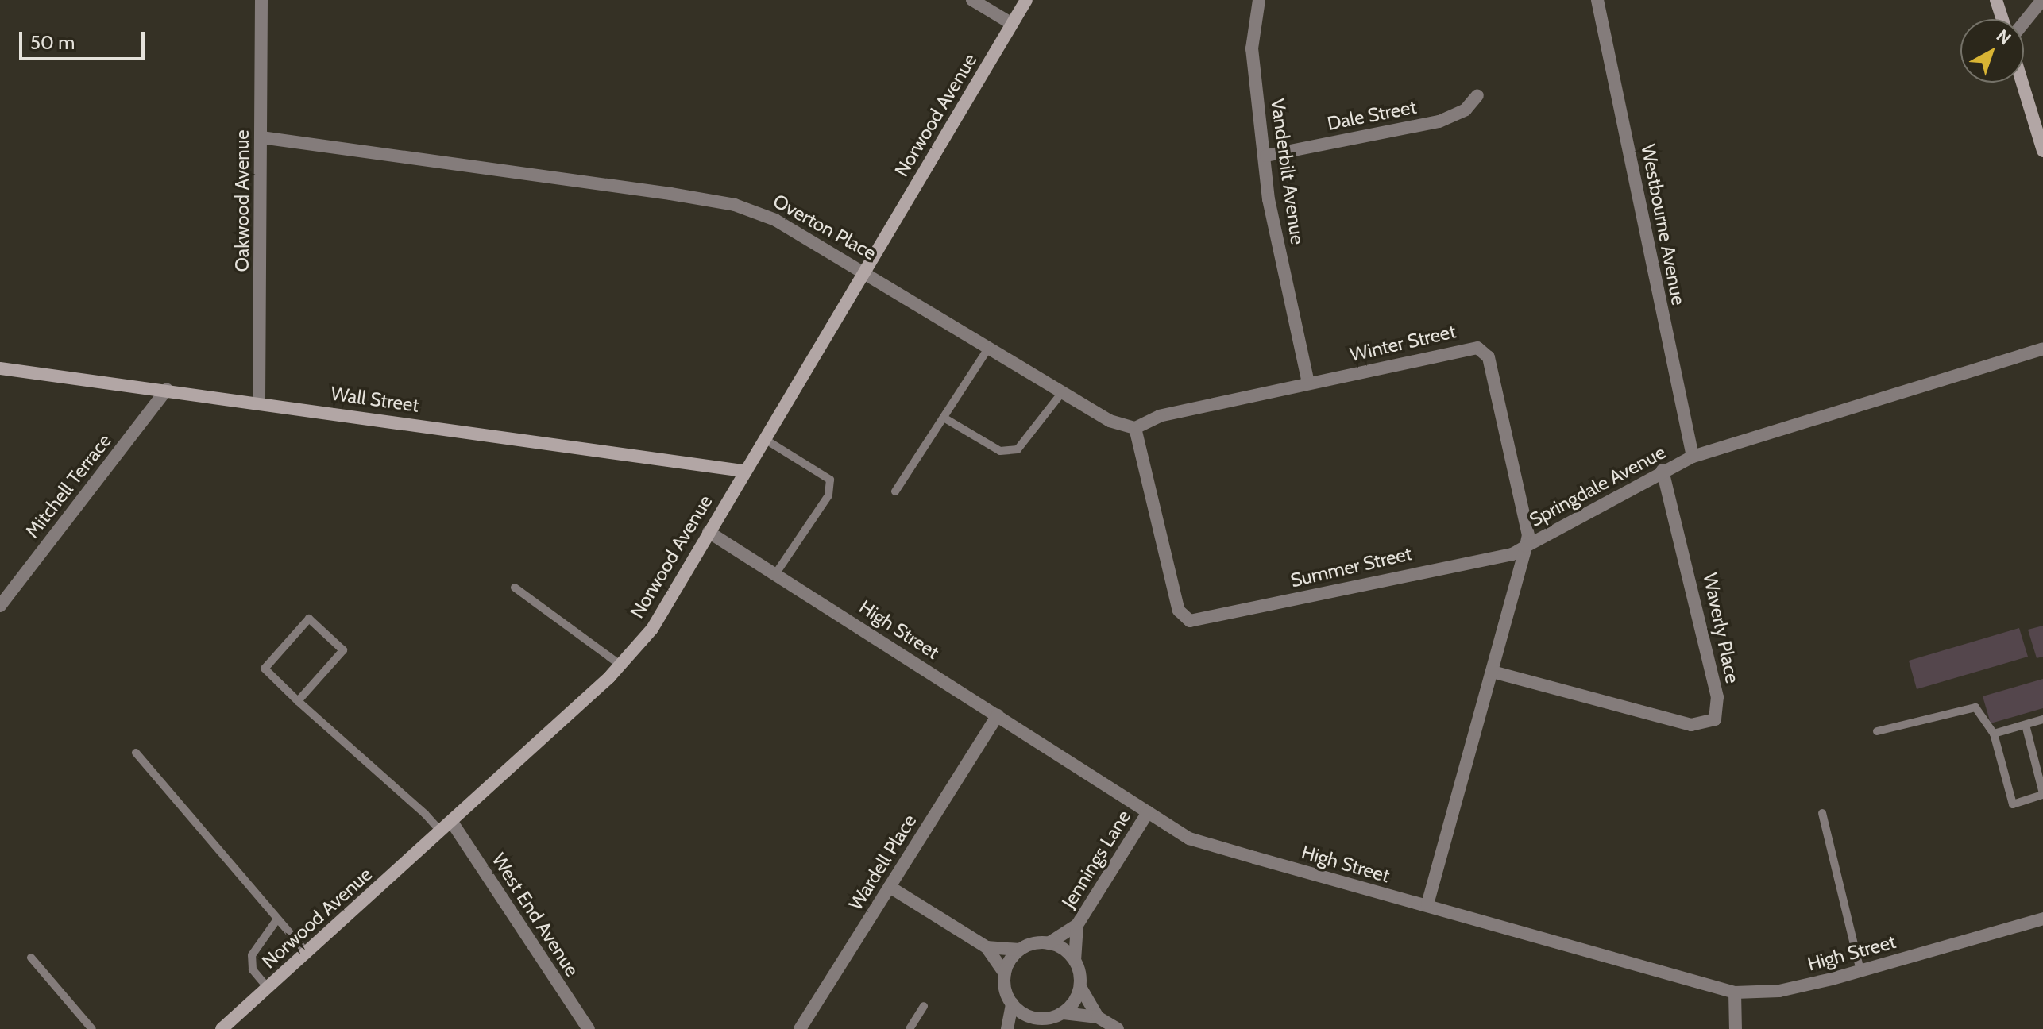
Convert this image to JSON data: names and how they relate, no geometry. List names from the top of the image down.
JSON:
{
  "streets": {
    "street": [
      "Norwood Avenue",
      "Dale Street",
      "Vanderbilt Avenue",
      "Oakwood Avenue",
      "Westbourne Avenue",
      "Overton Place",
      "Winter Street",
      "Wall Street",
      "Mitchell Terrace",
      "Springdale Avenue",
      "Summer Street",
      "Waverly Place",
      "High Street",
      "Jennings Lane",
      "Wardell Place",
      "West End Avenue"
    ]
  },
  "crossings": [
    ["Norwood Avenue", "Overton Place"],
    ["Norwood Avenue", "Wall Street"],
    ["Norwood Avenue", "High Street"],
    ["Norwood Avenue", "West End Avenue"],
    ["Dale Street", "Vanderbilt Avenue"],
    ["Vanderbilt Avenue", "Winter Street"],
    ["Oakwood Avenue", "Overton Place"],
    ["Oakwood Avenue", "Wall Street"],
    ["Westbourne Avenue", "Springdale Avenue"],
    ["Overton Place", "Winter Street"],
    ["Overton Place", "Summer Street"],
    ["Winter Street", "Springdale Avenue"],
    ["Winter Street", "Summer Street"],
    ["Wall Street", "Mitchell Terrace"],
    ["Springdale Avenue", "Summer Street"],
    ["Springdale Avenue", "Waverly Place"],
    ["Springdale Avenue", "High Street"],
    ["High Street", "Jennings Lane"],
    ["High Street", "Wardell Place"]
  ],
  "scale_bar": "50 m",
  "north": "top right"
}
